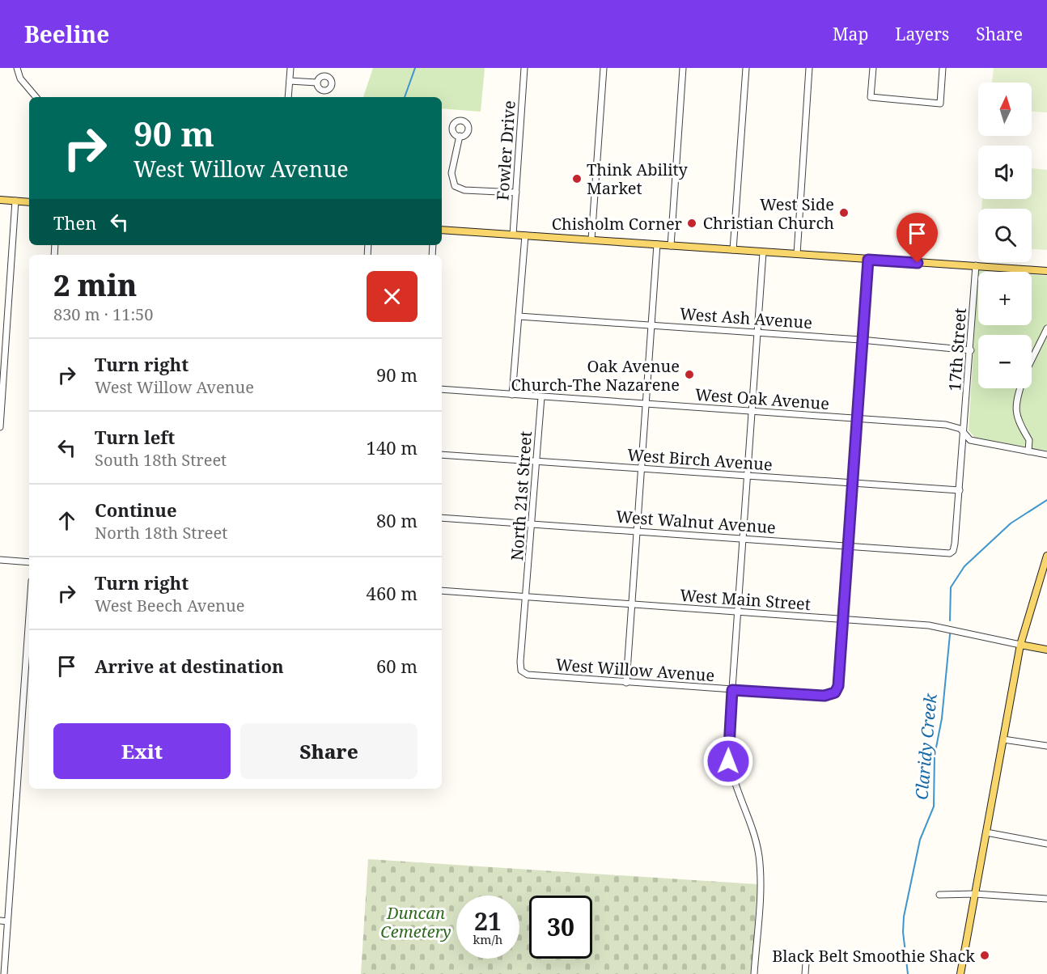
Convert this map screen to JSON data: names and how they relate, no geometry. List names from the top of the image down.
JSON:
{
  "streets": {
    "main road": ["West Main Street"],
    "street": [
      "Fowler Drive",
      "West Ash Avenue",
      "17th Street",
      "West Oak Avenue",
      "West Birch Avenue",
      "North 21st Street",
      "West Walnut Avenue",
      "West Willow Avenue"
    ]
  },
  "crossings": [
    ["West Ash Avenue", "17th Street"],
    ["17th Street", "West Oak Avenue"],
    ["17th Street", "West Birch Avenue"],
    ["17th Street", "West Walnut Avenue"],
    ["West Oak Avenue", "North 21st Street"],
    ["West Birch Avenue", "North 21st Street"],
    ["North 21st Street", "West Walnut Avenue"],
    ["North 21st Street", "West Main Street"],
    ["North 21st Street", "West Willow Avenue"],
    ["West Main Street", "West Willow Avenue"]
  ],
  "water": ["Claridy Creek"],
  "parks": ["Duncan Cemetery"],
  "places": [
    "Think Ability Market",
    "West Side Christian Church",
    "Chisholm Corner",
    "Oak Avenue Church-The Nazarene",
    "Black Belt Smoothie Shack"
  ],
  "north": "top",
  "page": {
    "header": "Beeline",
    "nav": ["Map", "Layers", "Share"],
    "map_buttons": ["+", "−"],
    "turn": ["90 m", "West Willow Avenue"],
    "then": "Then",
    "heading": ["2 min", "830 m · 11:50"],
    "list": [
      {
        "name": "Turn right",
        "note": "West Willow Avenue",
        "value": "90 m"
      },
      {
        "name": "Turn left",
        "note": "South 18th Street",
        "value": "140 m"
      },
      {
        "name": "Continue",
        "note": "North 18th Street",
        "value": "80 m"
      },
      {
        "name": "Turn right",
        "note": "West Beech Avenue",
        "value": "460 m"
      },
      {
        "name": "Arrive at destination",
        "value": "60 m"
      }
    ],
    "buttons": ["Exit", "Share"],
    "speed": "21 km/h",
    "limit": "30"
  }
}
